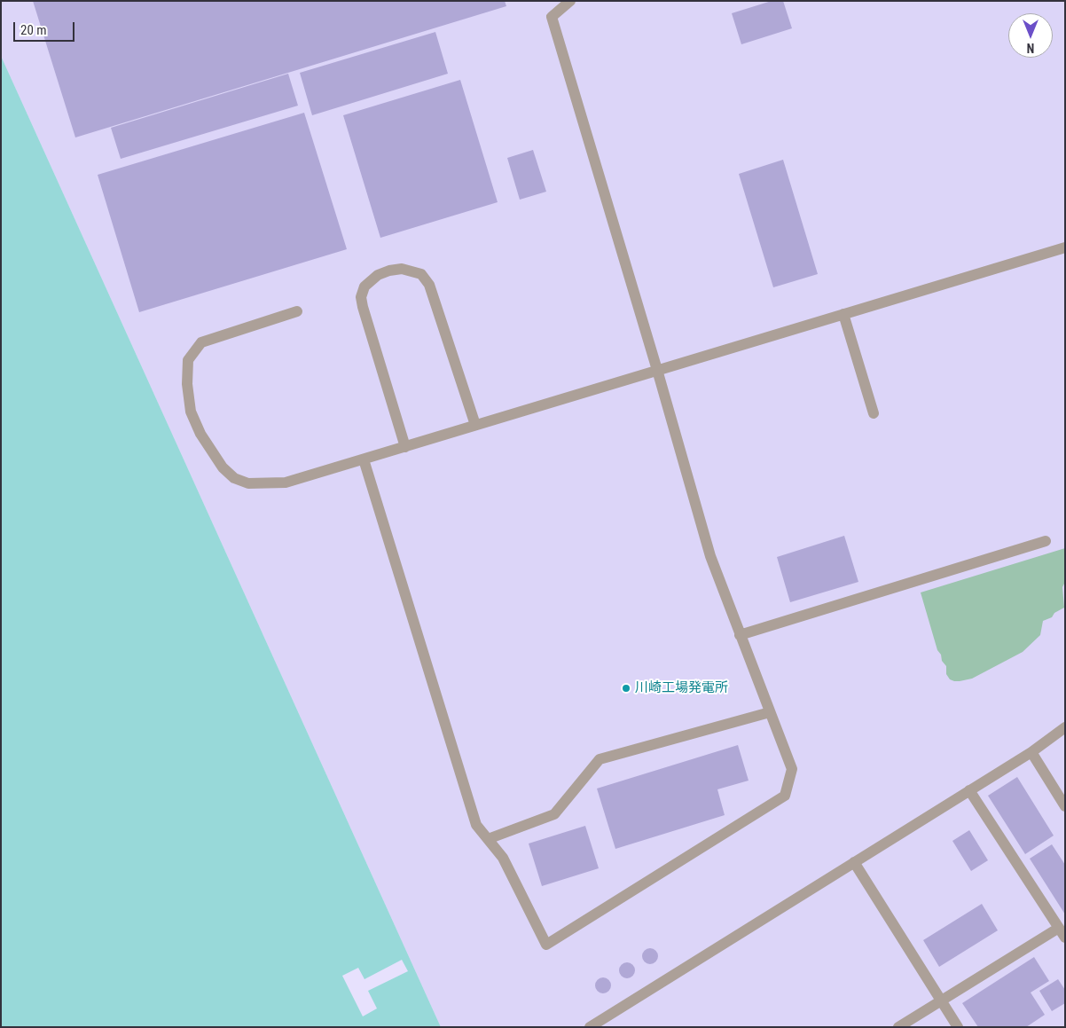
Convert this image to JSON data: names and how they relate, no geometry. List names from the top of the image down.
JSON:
{
  "places": ["川崎工場発電所"],
  "scale_bar": "20 m",
  "north": "bottom"
}
